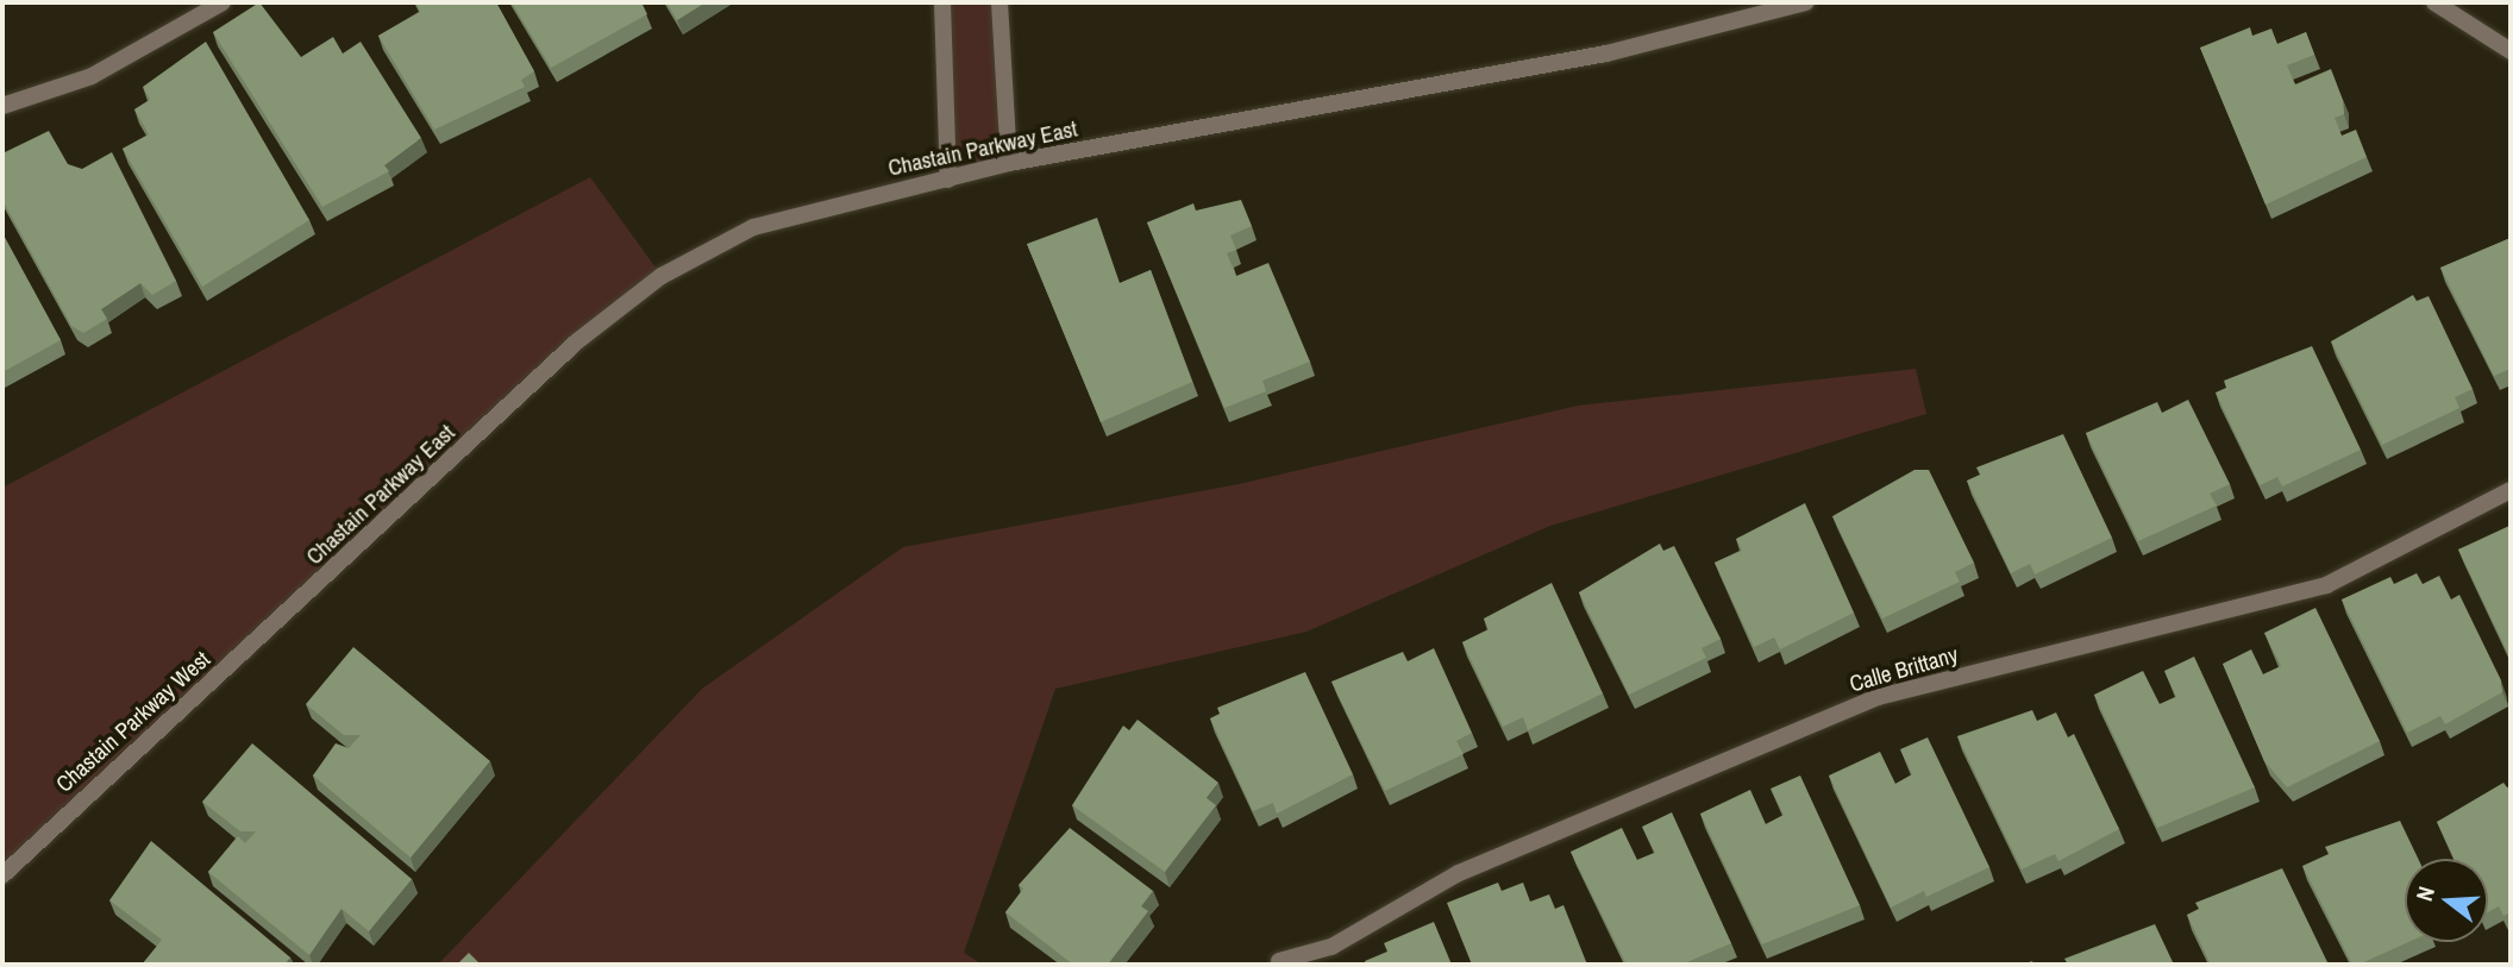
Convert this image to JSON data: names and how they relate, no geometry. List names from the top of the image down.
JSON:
{
  "streets": {
    "street": ["Chastain Parkway East", "Calle Brittany", "Chastain Parkway West"]
  },
  "crossings": [
    ["Chastain Parkway East", "Chastain Parkway West"]
  ],
  "north": "left"
}
